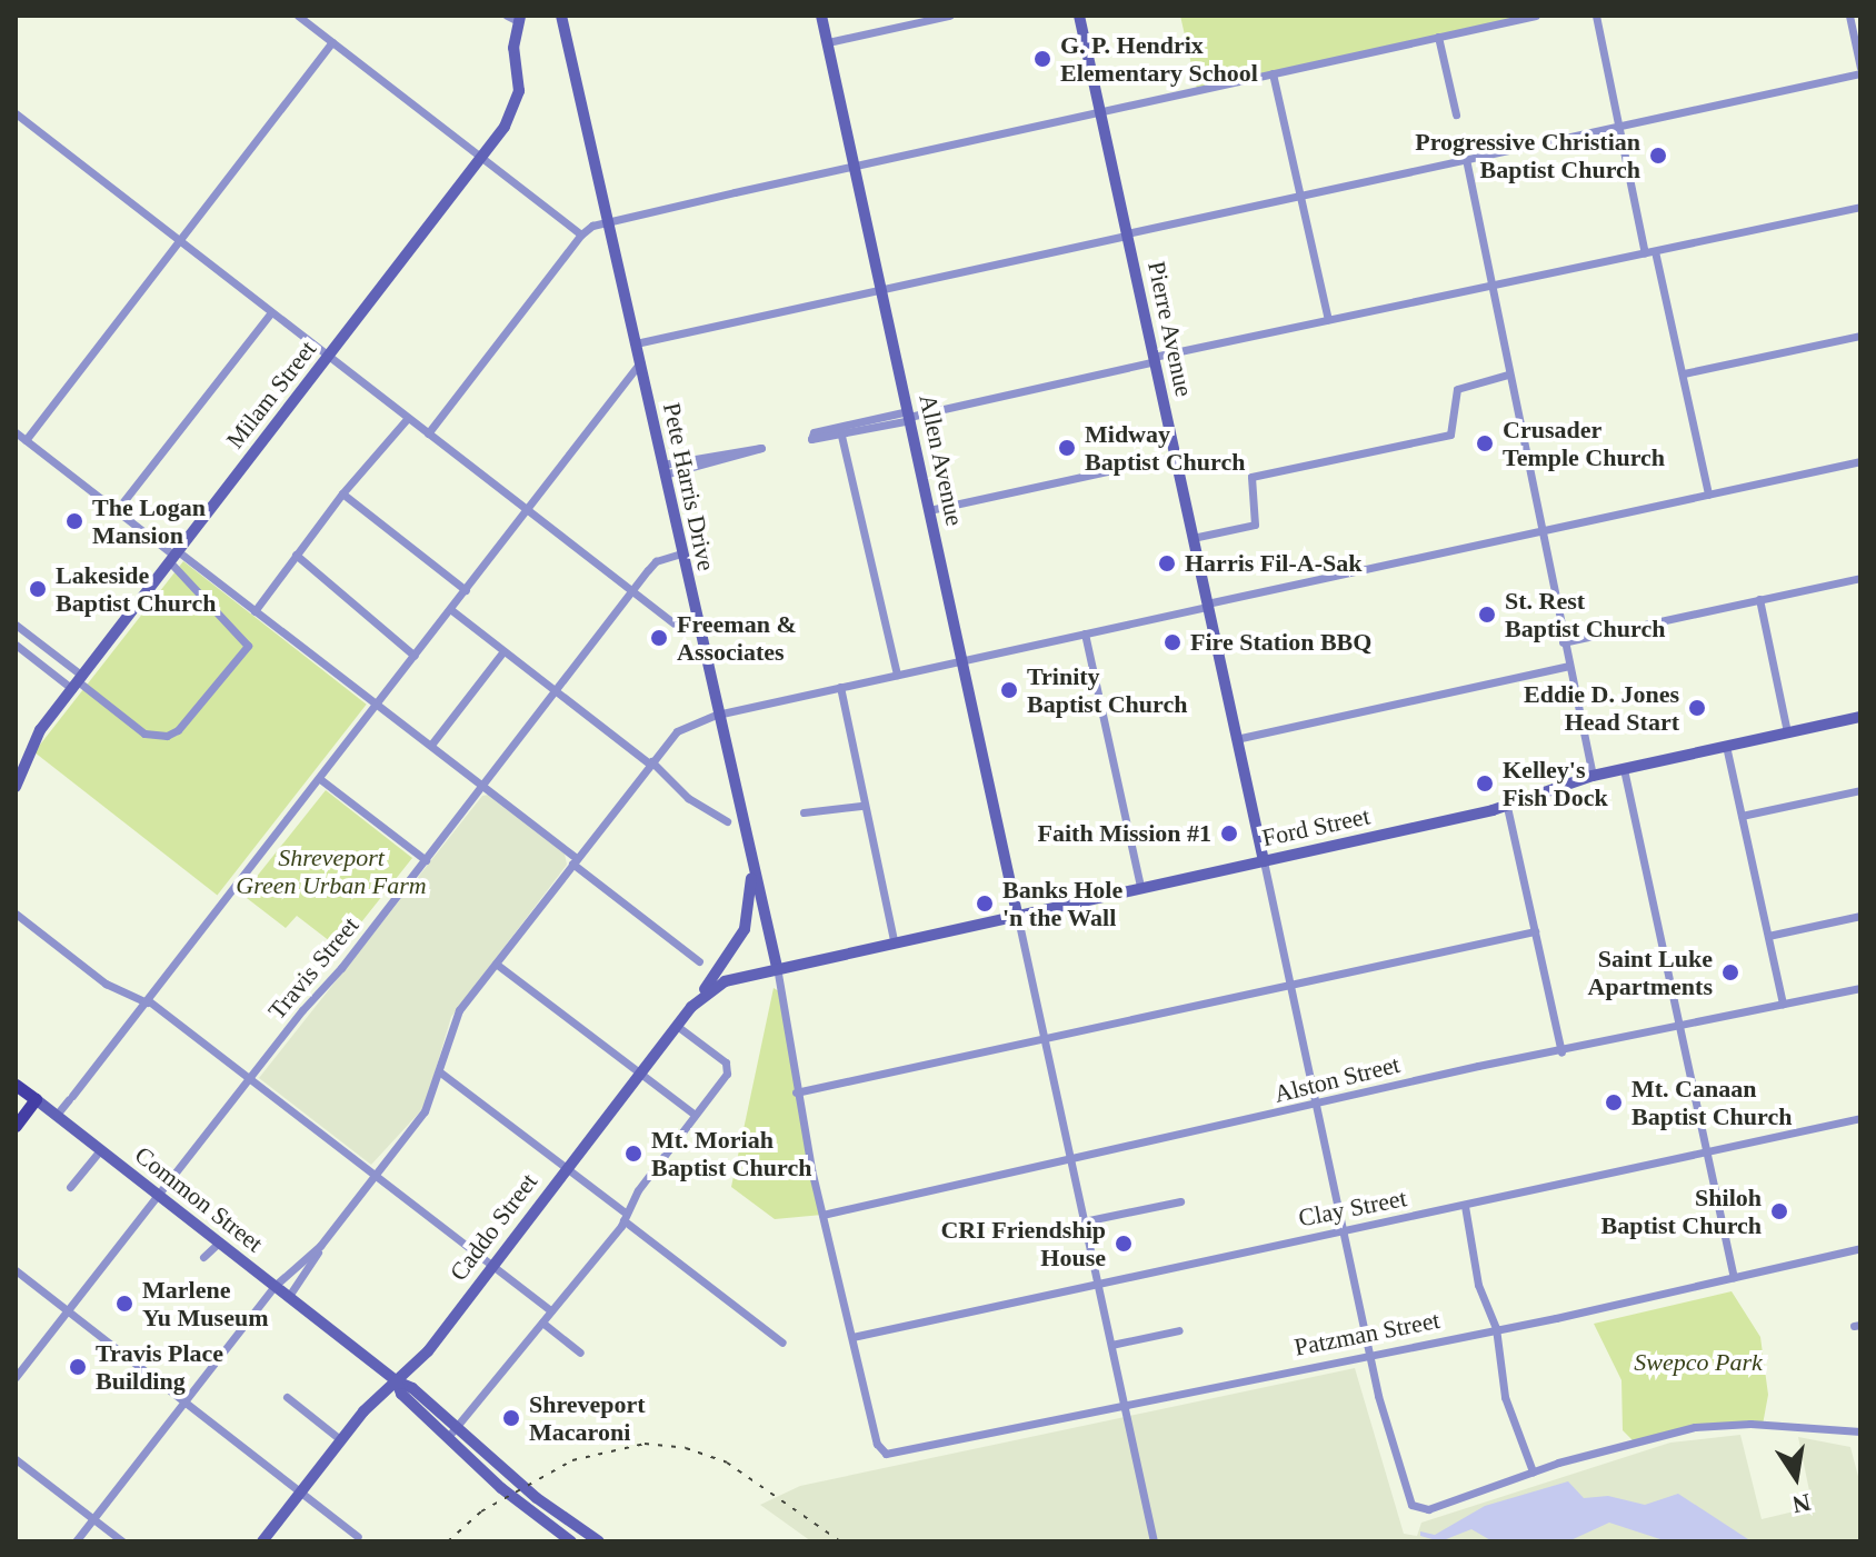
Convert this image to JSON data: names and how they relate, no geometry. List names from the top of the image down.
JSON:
{
  "streets": {
    "main road": [
      "Pierre Avenue",
      "Milam Street",
      "Allen Avenue",
      "Pete Harris Drive",
      "Ford Street",
      "Common Street",
      "Caddo Street"
    ],
    "street": [
      "Travis Street",
      "Alston Street",
      "Clay Street",
      "Patzman Street"
    ]
  },
  "crossings": [
    ["Pierre Avenue", "Ford Street"],
    ["Allen Avenue", "Ford Street"],
    ["Pete Harris Drive", "Ford Street"],
    ["Pete Harris Drive", "Travis Street"],
    ["Pete Harris Drive", "Caddo Street"],
    ["Ford Street", "Caddo Street"],
    ["Travis Street", "Common Street"],
    ["Common Street", "Caddo Street"],
    ["Clay Street", "Patzman Street"]
  ],
  "parks": ["Shreveport Green Urban Farm", "Swepco Park"],
  "places": [
    "G. P. Hendrix Elementary School",
    "Progressive Christian Baptist Church",
    "Crusader Temple Church",
    "Midway Baptist Church",
    "The Logan Mansion",
    "Harris Fil-A-Sak",
    "Lakeside Baptist Church",
    "St. Rest Baptist Church",
    "Freeman & Associates",
    "Fire Station BBQ",
    "Trinity Baptist Church",
    "Eddie D. Jones Head Start",
    "Kelley's Fish Dock",
    "Faith Mission #1",
    "Banks Hole 'n the Wall",
    "Saint Luke Apartments",
    "Mt. Canaan Baptist Church",
    "Mt. Moriah Baptist Church",
    "Shiloh Baptist Church",
    "CRI Friendship House",
    "Marlene Yu Museum",
    "Travis Place Building",
    "Shreveport Macaroni"
  ],
  "north": "bottom"
}
